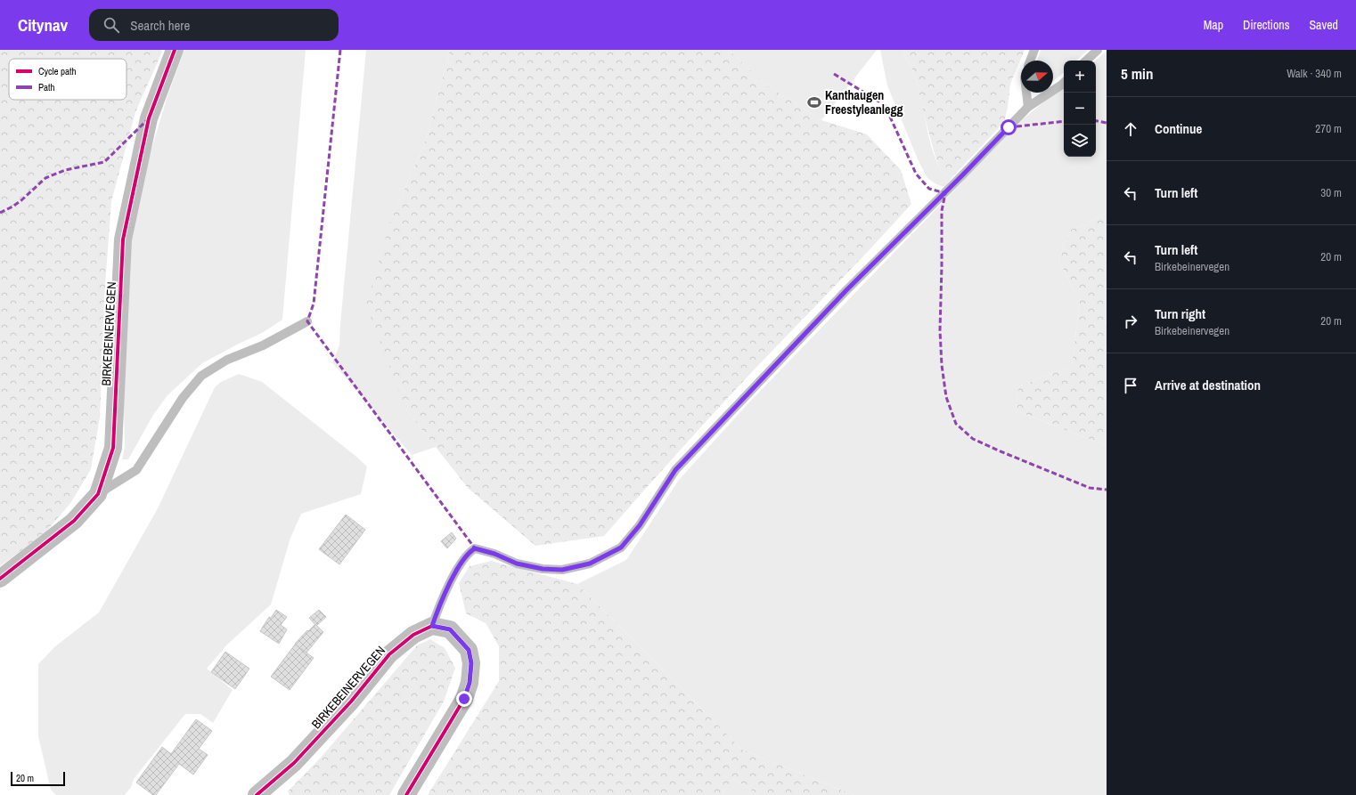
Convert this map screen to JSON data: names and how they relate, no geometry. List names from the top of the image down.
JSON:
{
  "streets": {
    "street": ["BIRKEBEINERVEGEN"]
  },
  "places": {
    "sports": ["Kanthaugen Freestyleanlegg"]
  },
  "legend": ["Cycle path", "Path"],
  "scale_bar": "20 m",
  "north": "right",
  "page": {
    "header": "Citynav",
    "search": "Search here",
    "nav": ["Map", "Directions", "Saved"],
    "heading": ["5 min", "Walk · 340 m"],
    "map_buttons": ["+", "−"],
    "list": [
      ["Continue", "270 m"],
      ["Turn left", "30 m"],
      ["Turn left", "Birkebeinervegen", "20 m"],
      ["Turn right", "Birkebeinervegen", "20 m"],
      "Arrive at destination"
    ],
    "scale": "20 m"
  }
}
